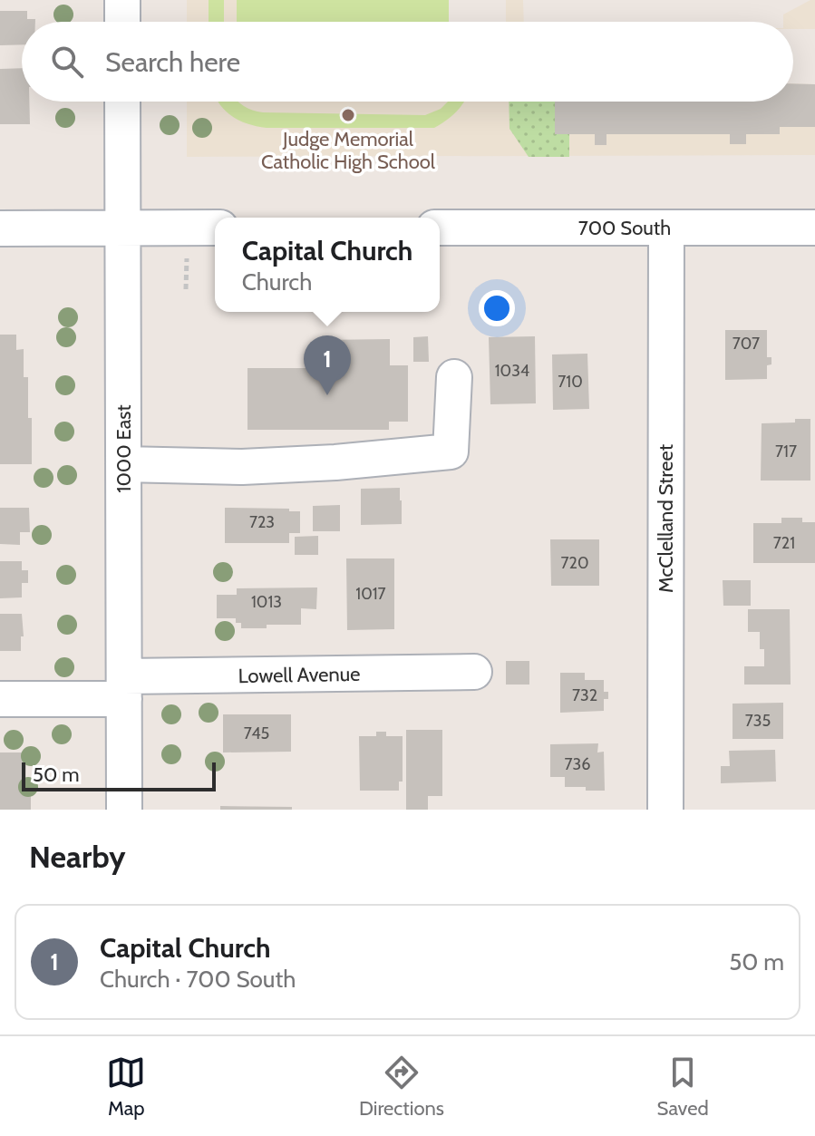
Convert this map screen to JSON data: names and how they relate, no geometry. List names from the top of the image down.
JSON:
{
  "streets": {
    "street": [
      "700 South",
      "1000 East",
      "McClelland Street",
      "Lowell Avenue"
    ]
  },
  "crossings": [
    ["700 South", "McClelland Street"],
    ["1000 East", "Lowell Avenue"]
  ],
  "places": ["Judge Memorial Catholic High School"],
  "house_numbers": [
    "707",
    "1034",
    "710",
    "717",
    "723",
    "721",
    "720",
    "1017",
    "1013",
    "732",
    "735",
    "745",
    "736"
  ],
  "scale_bar": "50 m",
  "page": {
    "search": "Search here",
    "popup": ["Capital Church", "Church"],
    "pins": "1",
    "scale": "50 m",
    "heading": "Nearby",
    "list": [
      {
        "mark": "1",
        "name": "Capital Church",
        "note": "Church · 700 South",
        "value": "50 m"
      }
    ],
    "nav": ["Map", "Directions", "Saved"]
  }
}
